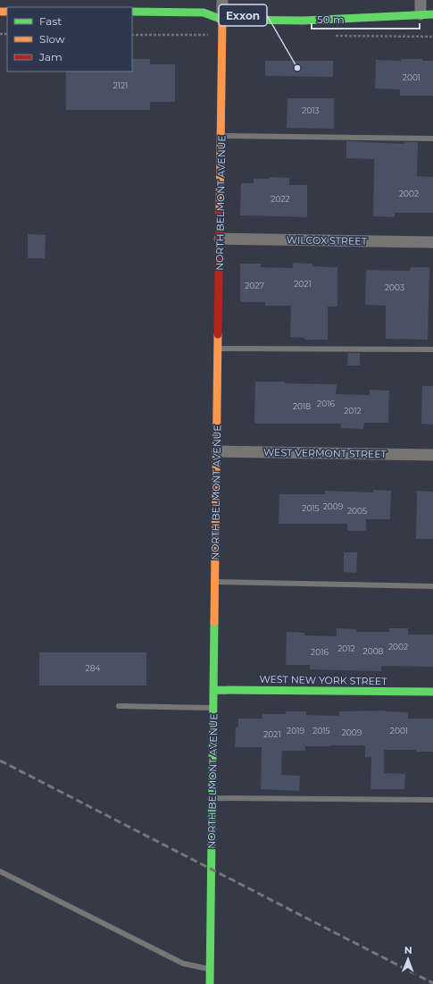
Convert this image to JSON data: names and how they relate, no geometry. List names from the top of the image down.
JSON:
{
  "streets": {
    "main road": ["NORTH BELMONT AVENUE", "WEST NEW YORK STREET"],
    "street": ["WILCOX STREET", "WEST VERMONT STREET"]
  },
  "crossings": [
    ["NORTH BELMONT AVENUE", "WILCOX STREET"],
    ["NORTH BELMONT AVENUE", "WEST VERMONT STREET"],
    ["NORTH BELMONT AVENUE", "WEST NEW YORK STREET"]
  ],
  "places": ["Exxon"],
  "house_numbers": [
    "2001",
    "2121",
    "2013",
    "2002",
    "2022",
    "2021",
    "2027",
    "2003",
    "2016",
    "2018",
    "2012",
    "2009",
    "2015",
    "2005",
    "2002",
    "2012",
    "2008",
    "2016",
    "284",
    "2019",
    "2015",
    "2001",
    "2009",
    "2021"
  ],
  "legend": ["Fast", "Slow", "Jam"],
  "scale_bar": "50 m",
  "north": "top"
}
